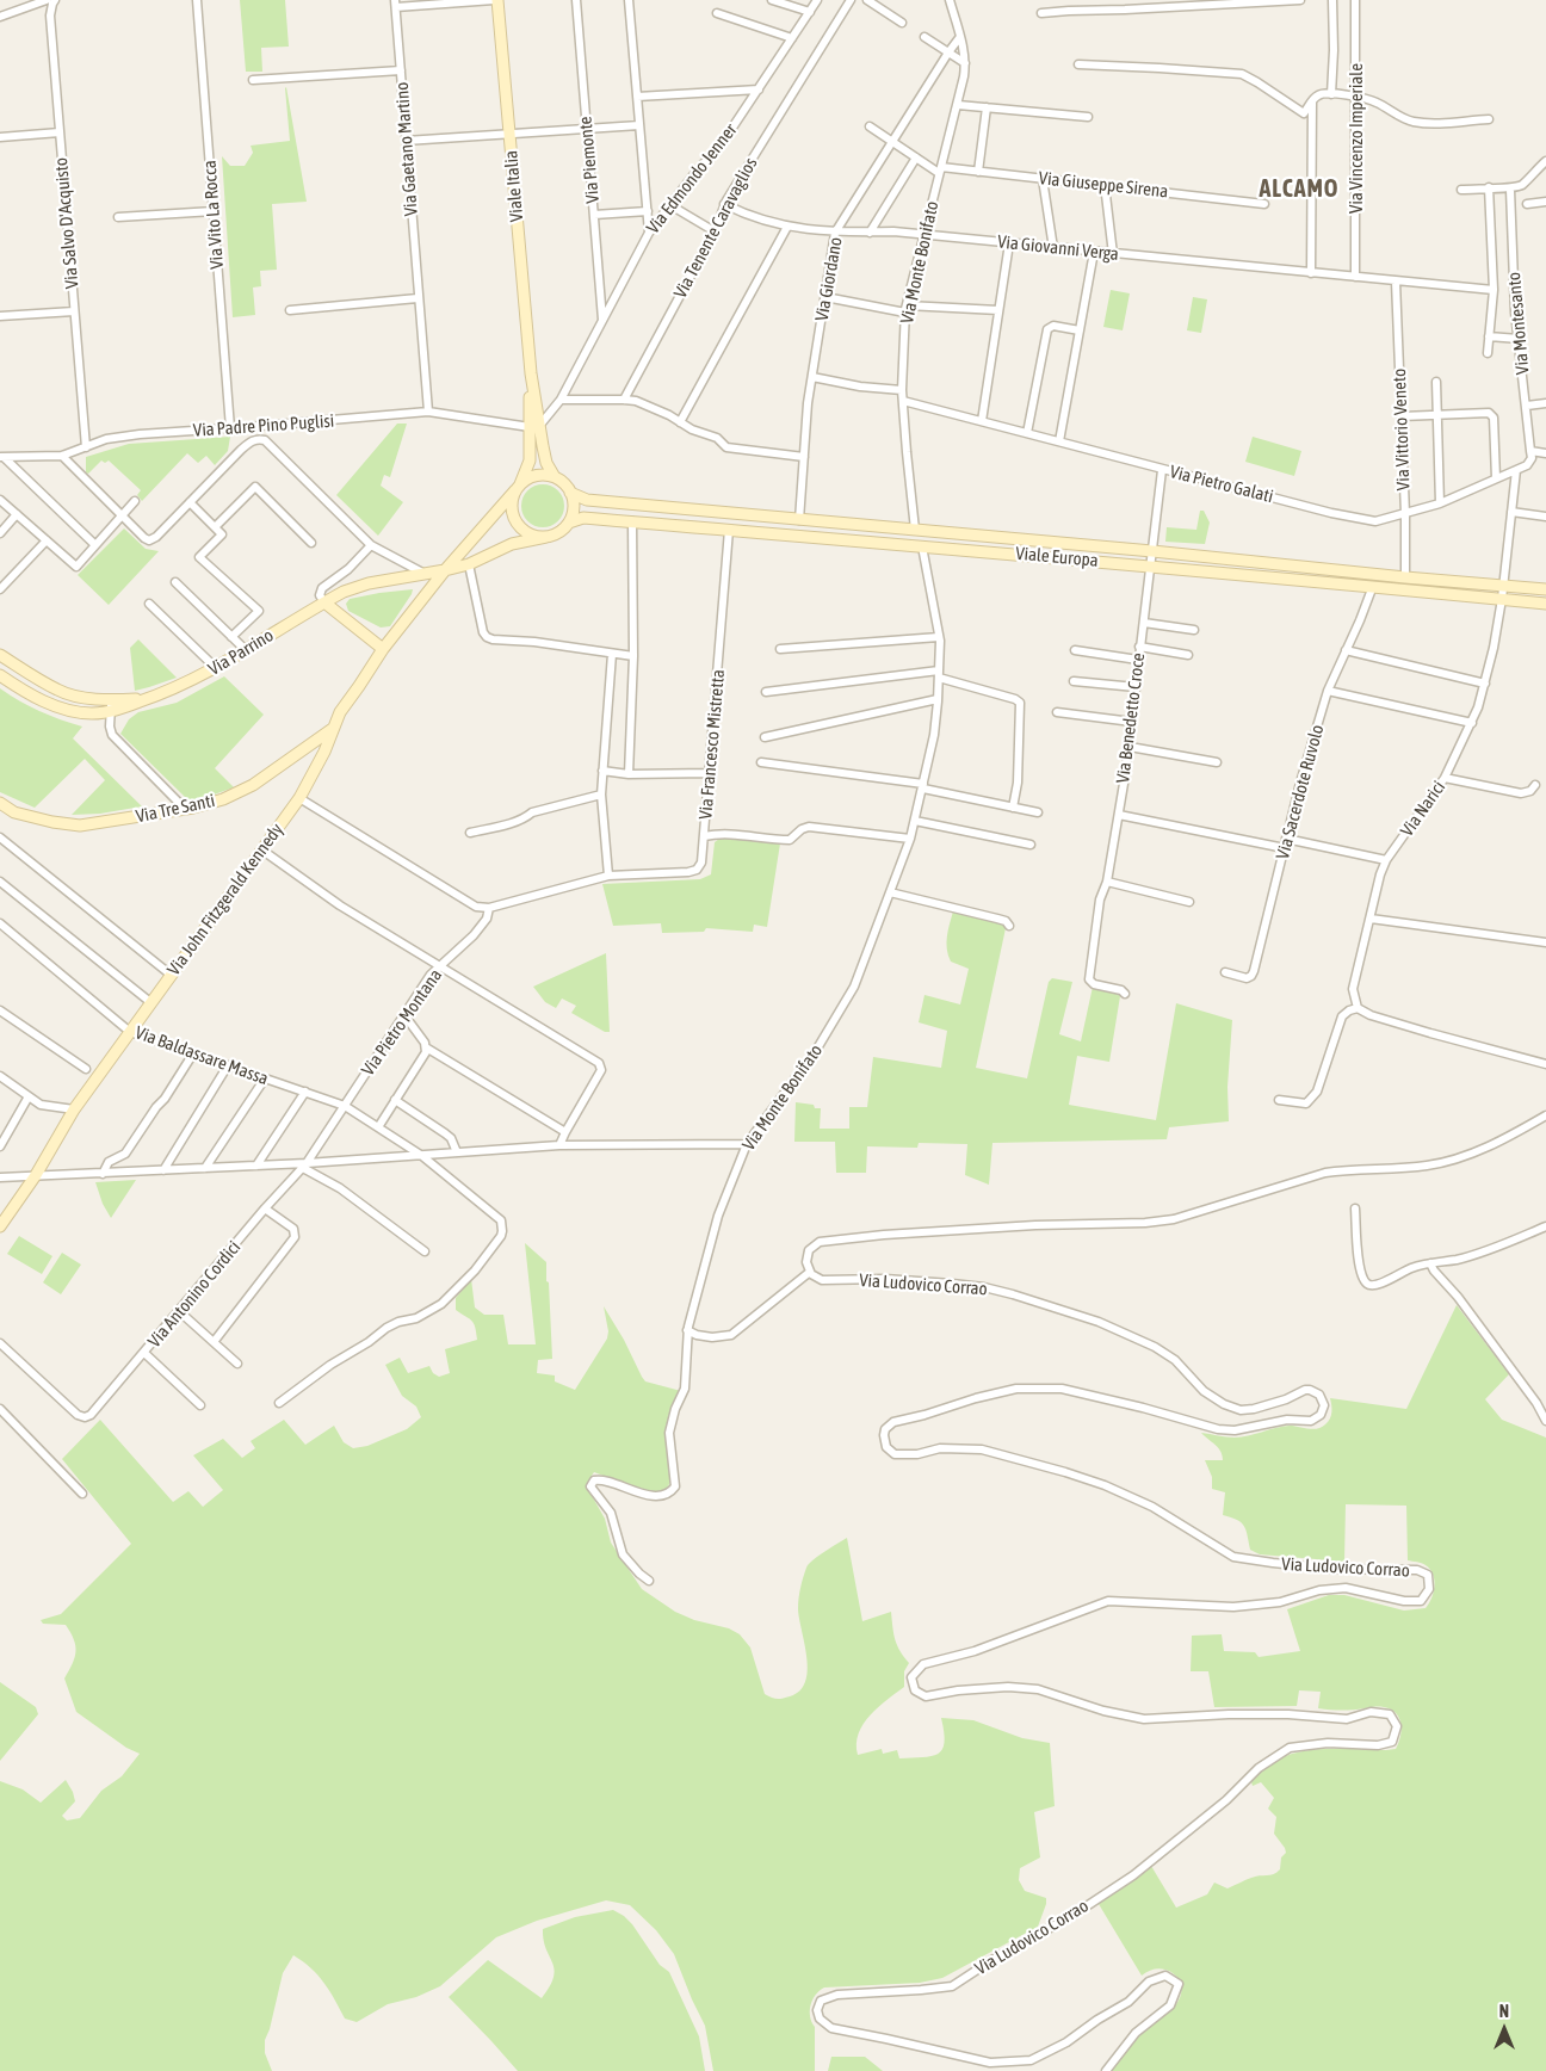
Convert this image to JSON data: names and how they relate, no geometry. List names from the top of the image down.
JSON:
{
  "streets": {
    "street": [
      "Via Vincenzo Imperiale",
      "Via Gaetano Martino",
      "Via Piemonte",
      "Via Edmondo Jenner",
      "Via Giuseppe Sirena",
      "Viale Italia",
      "Via Vito La Rocca",
      "Via Salvo D'Acquisto",
      "Via Tenente Caravaglios",
      "Via Giovanni Verga",
      "Via Monte Bonifato",
      "Via Giordano",
      "Via Montesanto",
      "Via Padre Pino Puglisi",
      "Via Vittorio Veneto",
      "Via Pietro Galati",
      "Viale Europa",
      "Via Parrino",
      "Via Benedetto Croce",
      "Via Francesco Mistretta",
      "Via Sacerdote Ruvolo",
      "Via Tre Santi",
      "Via Narici",
      "Via John Fitzgerald Kennedy",
      "Via Pietro Montana",
      "Via Baldassare Massa",
      "Via Ludovico Corrao",
      "Via Antonino Cordici"
    ]
  },
  "crossings": [
    ["Via Vincenzo Imperiale", "Via Giovanni Verga"],
    ["Via Gaetano Martino", "Via Padre Pino Puglisi"],
    ["Via Piemonte", "Via Edmondo Jenner"],
    ["Via Edmondo Jenner", "Viale Italia"],
    ["Via Edmondo Jenner", "Via Padre Pino Puglisi"],
    ["Via Giuseppe Sirena", "Via Monte Bonifato"],
    ["Viale Italia", "Via Padre Pino Puglisi"],
    ["Viale Italia", "Viale Europa"],
    ["Viale Italia", "Via John Fitzgerald Kennedy"],
    ["Via Vito La Rocca", "Via Padre Pino Puglisi"],
    ["Via Salvo D'Acquisto", "Via Padre Pino Puglisi"],
    ["Via Tenente Caravaglios", "Via Giovanni Verga"],
    ["Via Giovanni Verga", "Via Monte Bonifato"],
    ["Via Giovanni Verga", "Via Giordano"],
    ["Via Giovanni Verga", "Via Vittorio Veneto"],
    ["Via Monte Bonifato", "Via Giordano"],
    ["Via Monte Bonifato", "Via Pietro Galati"],
    ["Via Monte Bonifato", "Viale Europa"],
    ["Via Giordano", "Viale Europa"],
    ["Via Montesanto", "Via Pietro Galati"],
    ["Via Vittorio Veneto", "Via Pietro Galati"],
    ["Via Vittorio Veneto", "Viale Europa"],
    ["Via Pietro Galati", "Via Benedetto Croce"],
    ["Via Pietro Galati", "Via Narici"],
    ["Viale Europa", "Via Benedetto Croce"],
    ["Viale Europa", "Via Francesco Mistretta"],
    ["Viale Europa", "Via Sacerdote Ruvolo"],
    ["Viale Europa", "Via Narici"],
    ["Viale Europa", "Via John Fitzgerald Kennedy"],
    ["Via Parrino", "Via John Fitzgerald Kennedy"],
    ["Via Tre Santi", "Via John Fitzgerald Kennedy"],
    ["Via John Fitzgerald Kennedy", "Via Baldassare Massa"],
    ["Via Pietro Montana", "Via Baldassare Massa"],
    ["Via Pietro Montana", "Via Antonino Cordici"]
  ],
  "districts": ["ALCAMO"],
  "north": "top"
}
